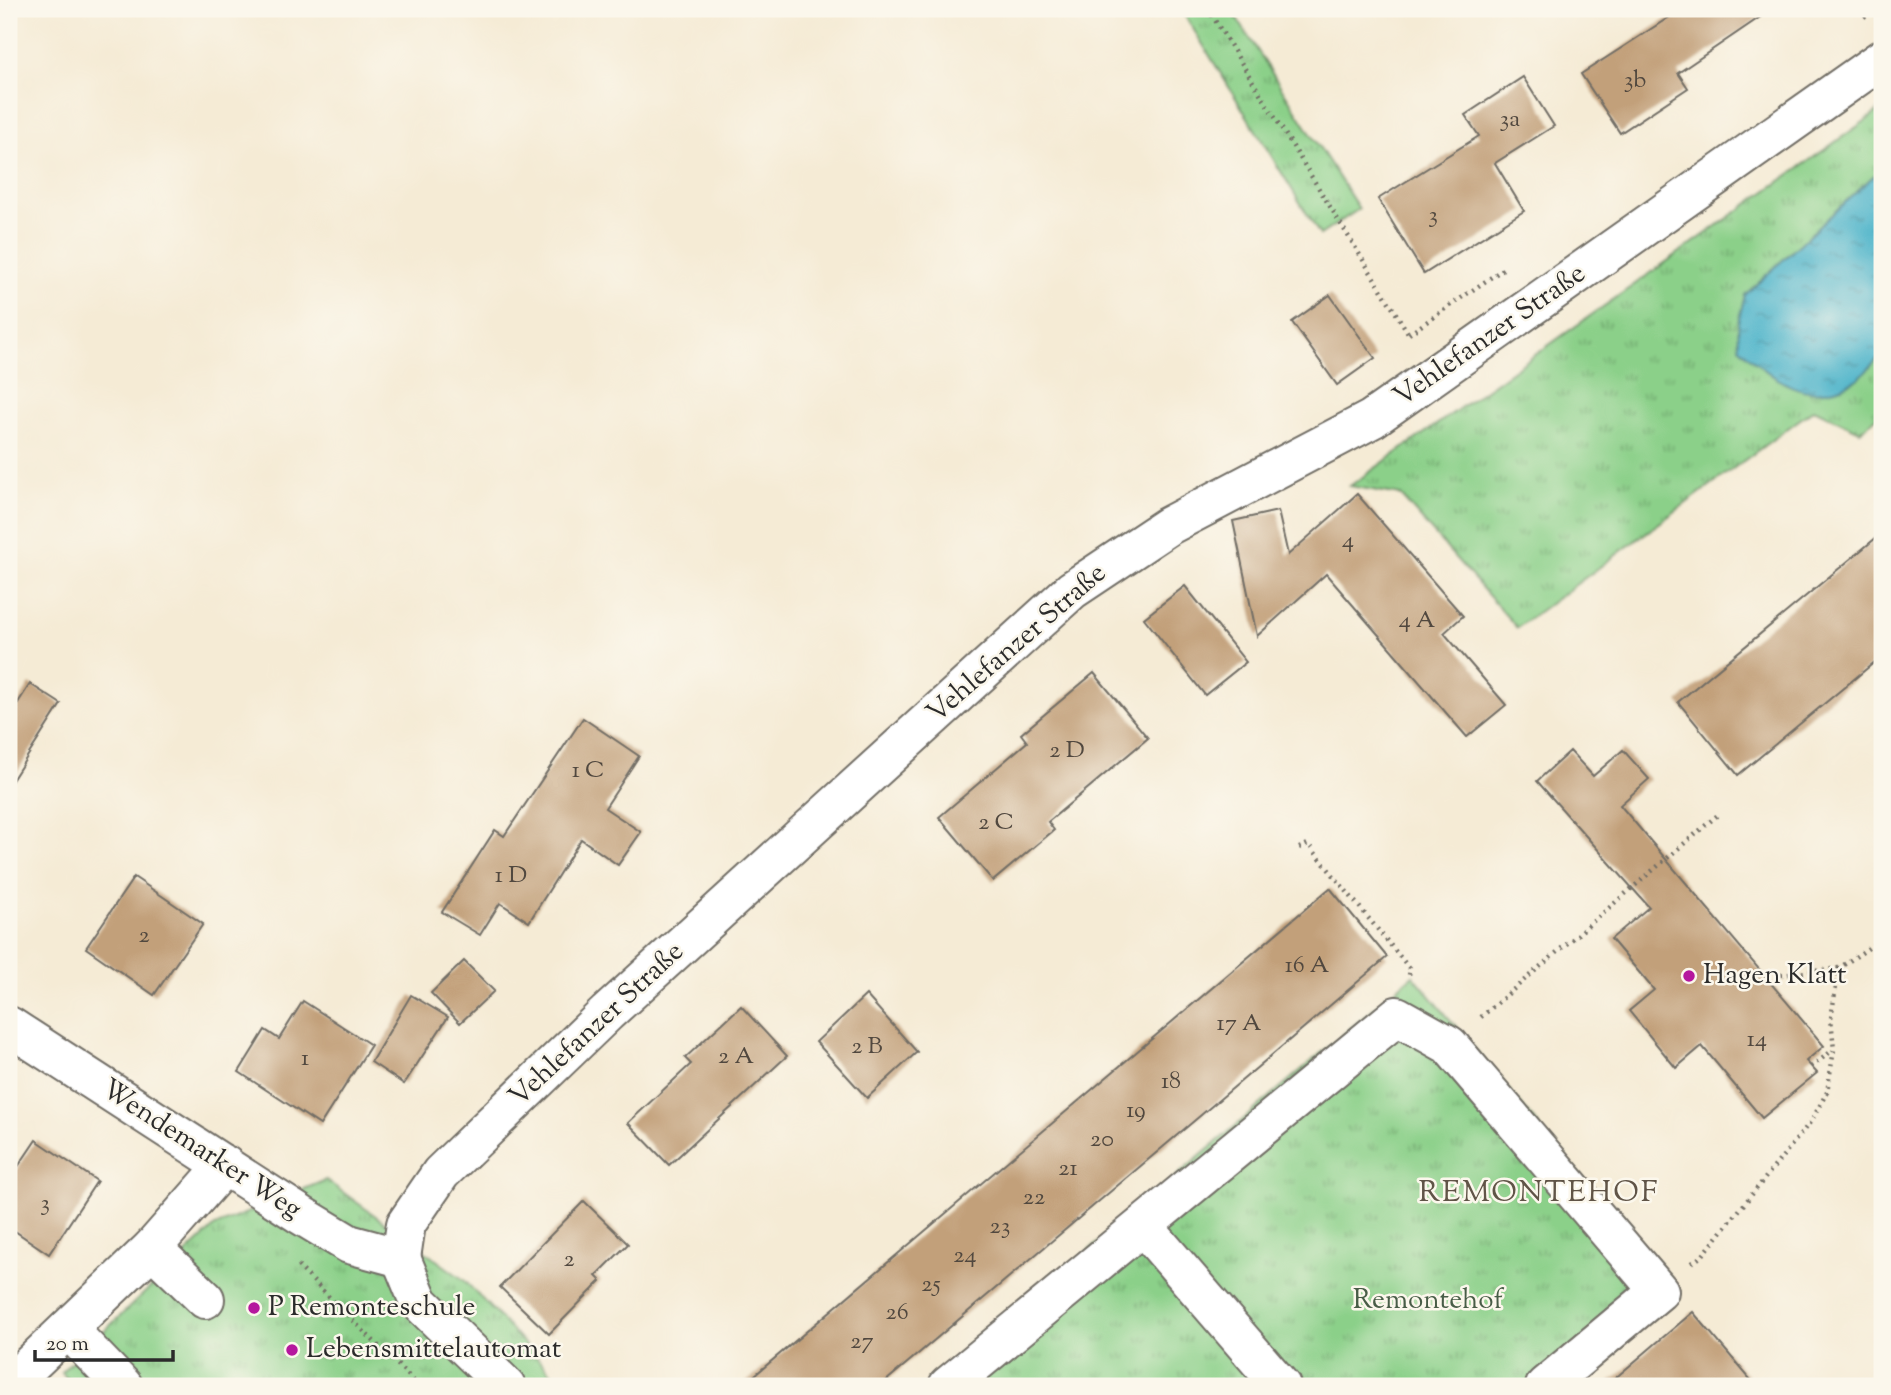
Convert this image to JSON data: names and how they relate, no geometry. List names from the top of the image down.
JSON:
{
  "streets": {
    "street": ["Vehlefanzer Straße", "Wendemarker Weg"]
  },
  "crossings": [
    ["Vehlefanzer Straße", "Wendemarker Weg"]
  ],
  "districts": ["REMONTEHOF"],
  "parks": ["Remontehof"],
  "places": ["Hagen Klatt", "P Remonteschule", "Lebensmittelautomat"],
  "house_numbers": [
    "3b",
    "3a",
    "3",
    "4",
    "4 A",
    "2 D",
    "1 C",
    "2 C",
    "1 D",
    "2",
    "16 A",
    "17 A",
    "14",
    "2 B",
    "2 A",
    "1",
    "18",
    "19",
    "20",
    "21",
    "22",
    "3",
    "23",
    "24",
    "2",
    "25",
    "26",
    "27"
  ],
  "scale_bar": "20 m"
}
